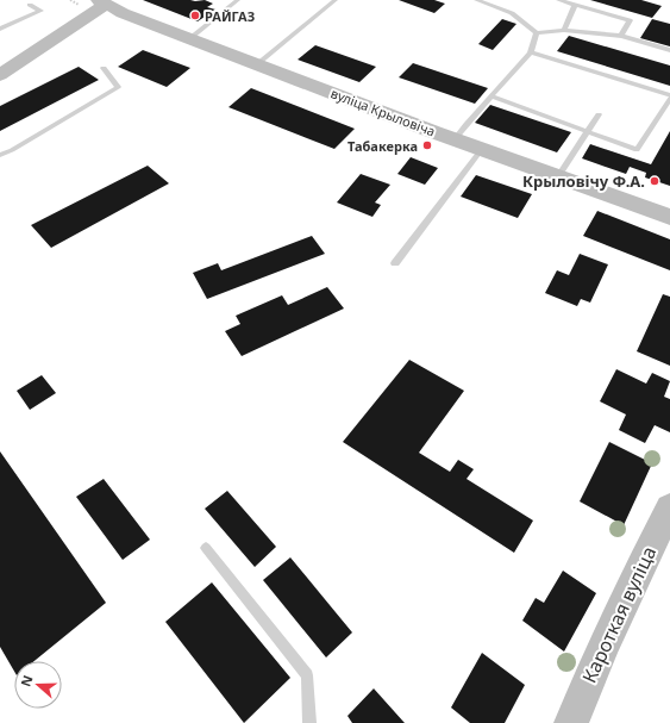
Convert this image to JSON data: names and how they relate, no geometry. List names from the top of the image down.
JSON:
{
  "streets": {
    "main road": ["вуліца Крыловіча", "Кароткая вуліца"]
  },
  "places": ["РАЙГАЗ", "Табакерка", "Крыловічу Ф.А."],
  "north": "left"
}
